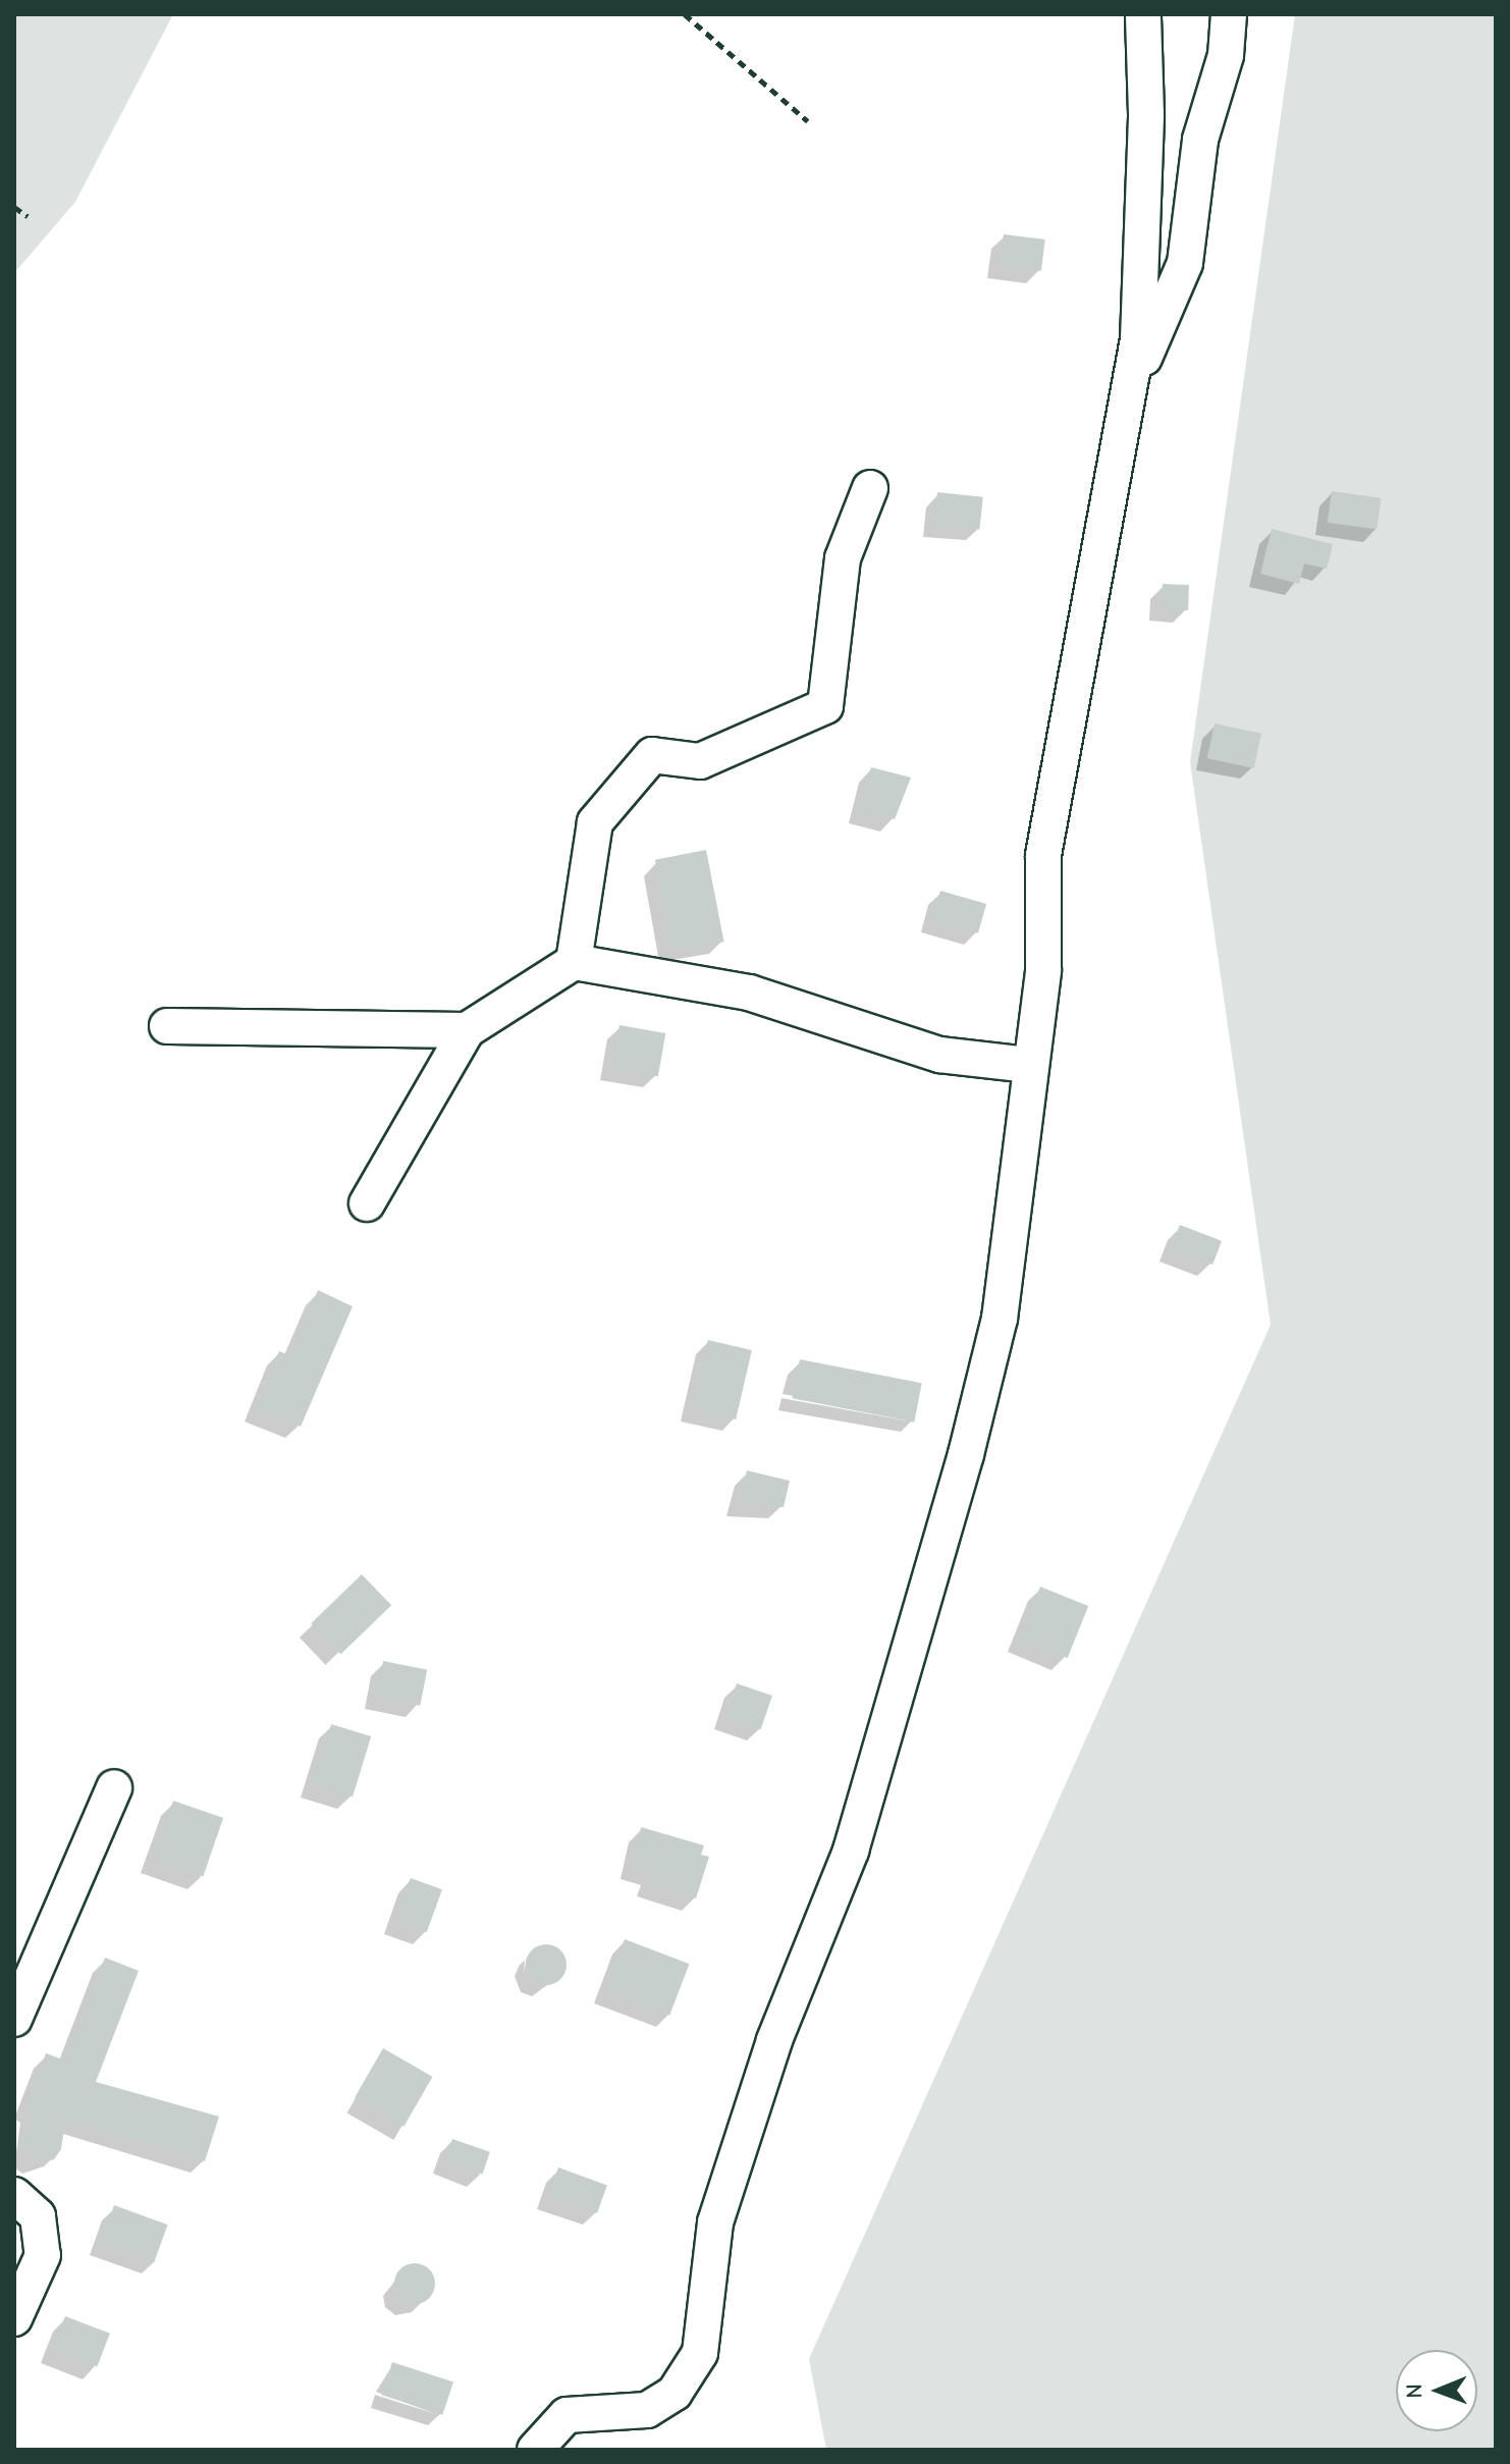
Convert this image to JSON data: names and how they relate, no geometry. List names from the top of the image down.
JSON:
{
  "north": "left"
}
